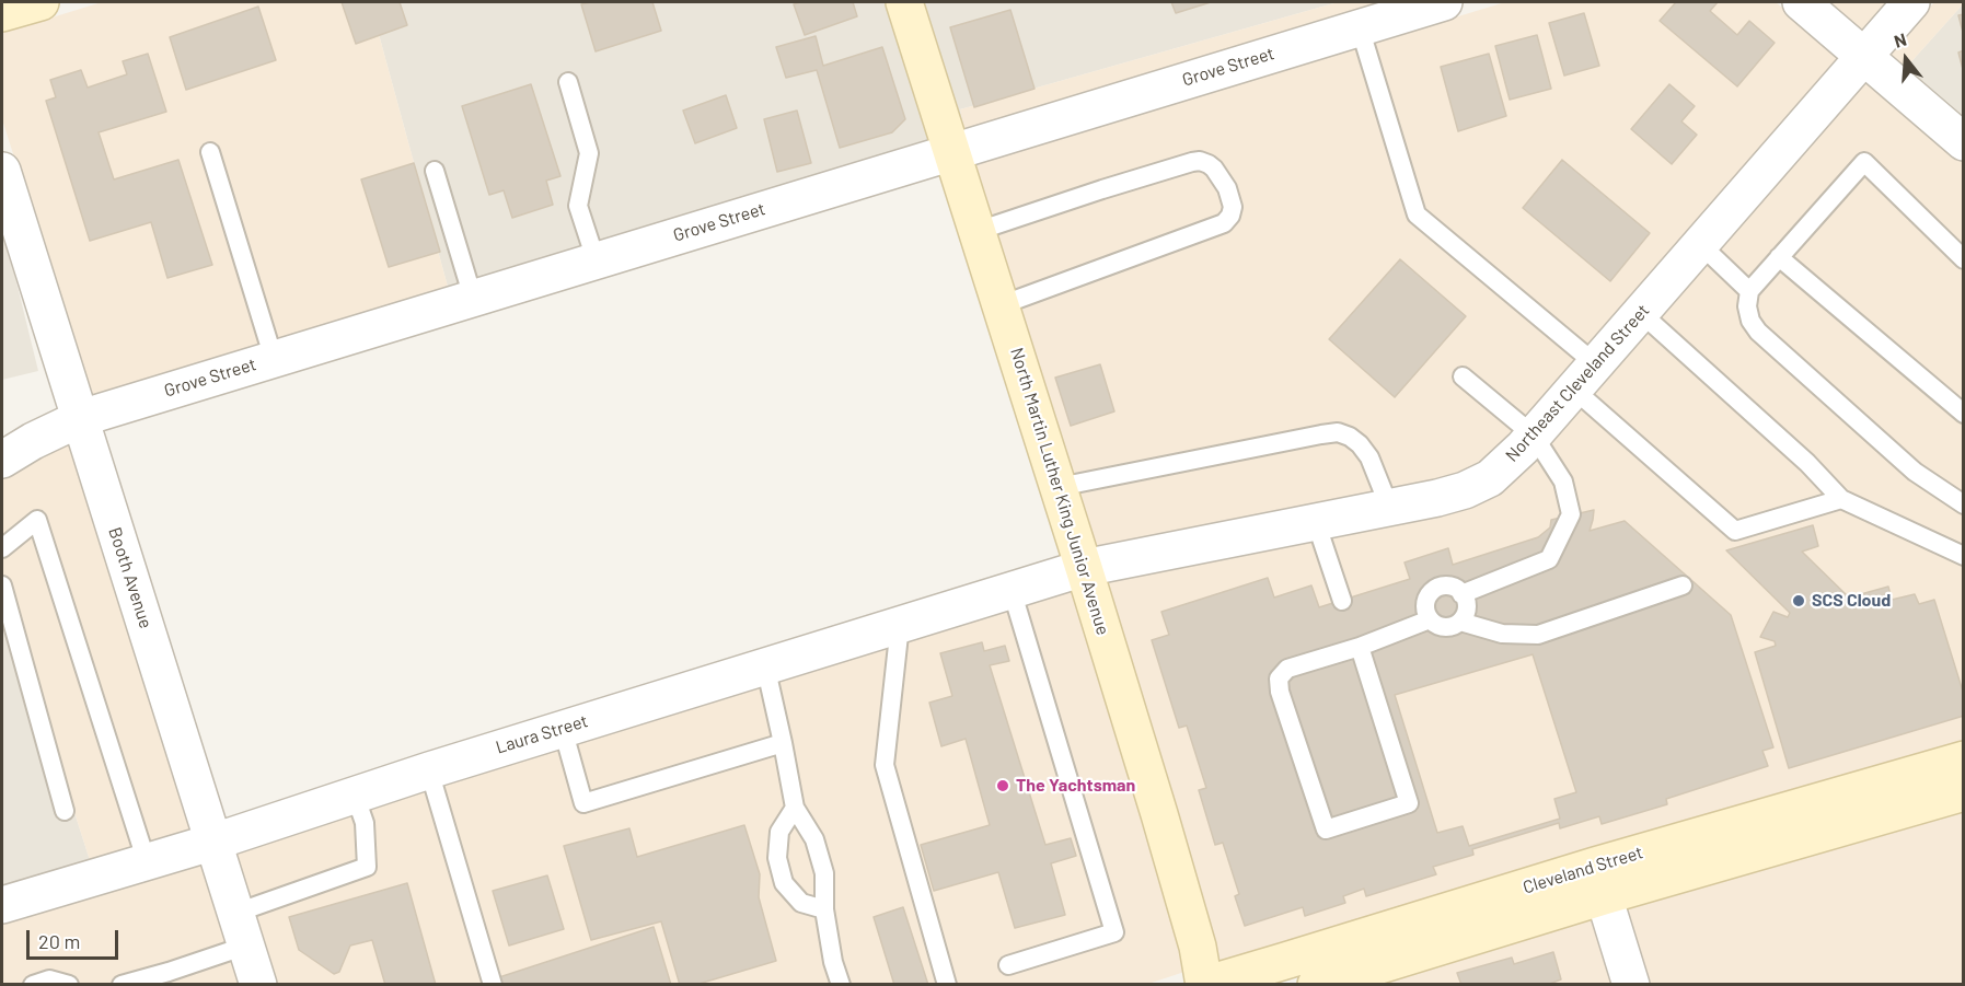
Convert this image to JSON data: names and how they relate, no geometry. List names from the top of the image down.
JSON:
{
  "streets": {
    "street": [
      "Grove Street",
      "Northeast Cleveland Street",
      "North Martin Luther King Junior Avenue",
      "Booth Avenue",
      "Laura Street",
      "Cleveland Street"
    ]
  },
  "crossings": [
    ["Grove Street", "North Martin Luther King Junior Avenue"],
    ["Grove Street", "Booth Avenue"],
    ["Northeast Cleveland Street", "North Martin Luther King Junior Avenue"],
    ["Northeast Cleveland Street", "Laura Street"],
    ["North Martin Luther King Junior Avenue", "Laura Street"],
    ["North Martin Luther King Junior Avenue", "Cleveland Street"],
    ["Booth Avenue", "Laura Street"]
  ],
  "places": ["SCS Cloud", "The Yachtsman"],
  "scale_bar": "20 m",
  "north": "top"
}
